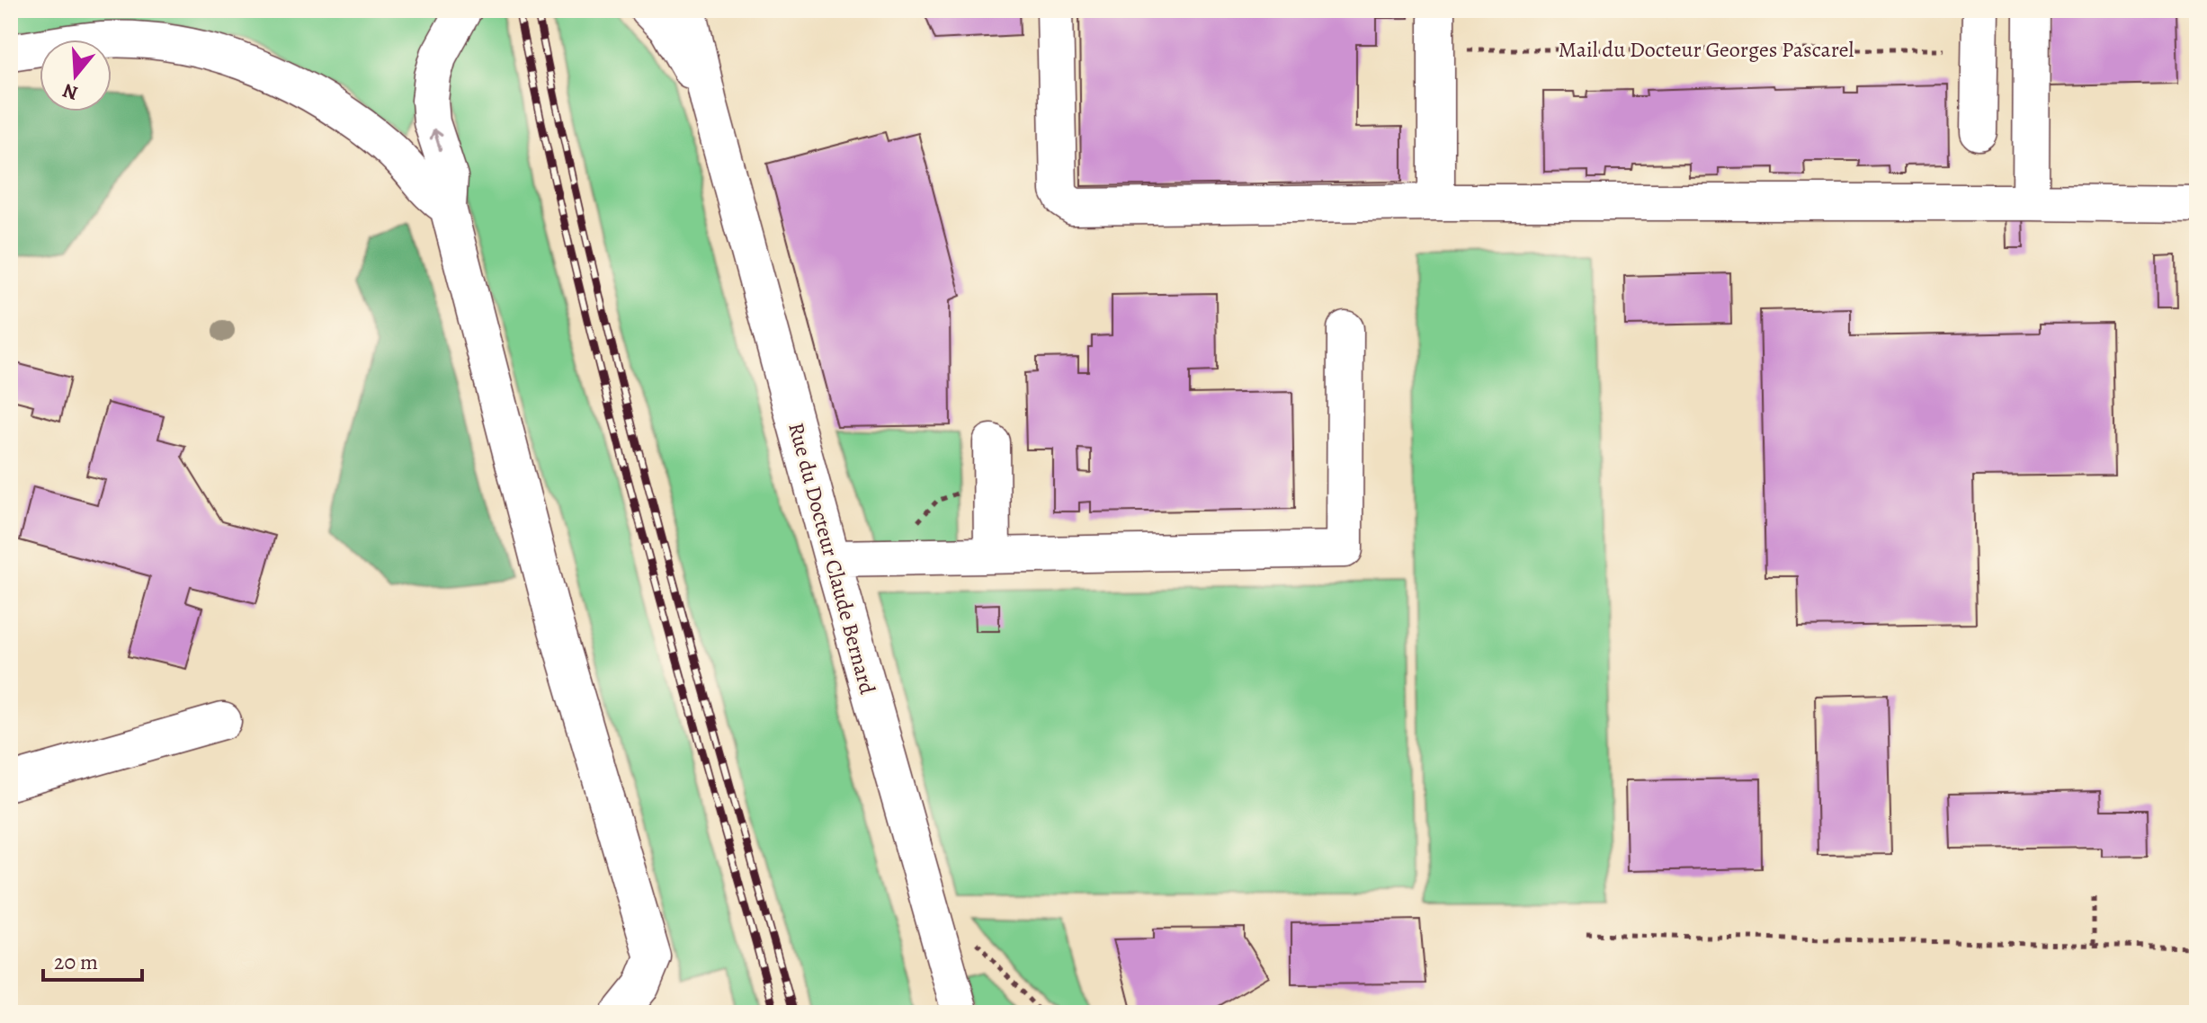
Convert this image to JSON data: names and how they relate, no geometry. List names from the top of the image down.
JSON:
{
  "streets": {
    "street": ["Rue du Docteur Claude Bernard"],
    "path": ["Mail du Docteur Georges Pascarel"]
  },
  "scale_bar": "20 m",
  "north": "bottom"
}
